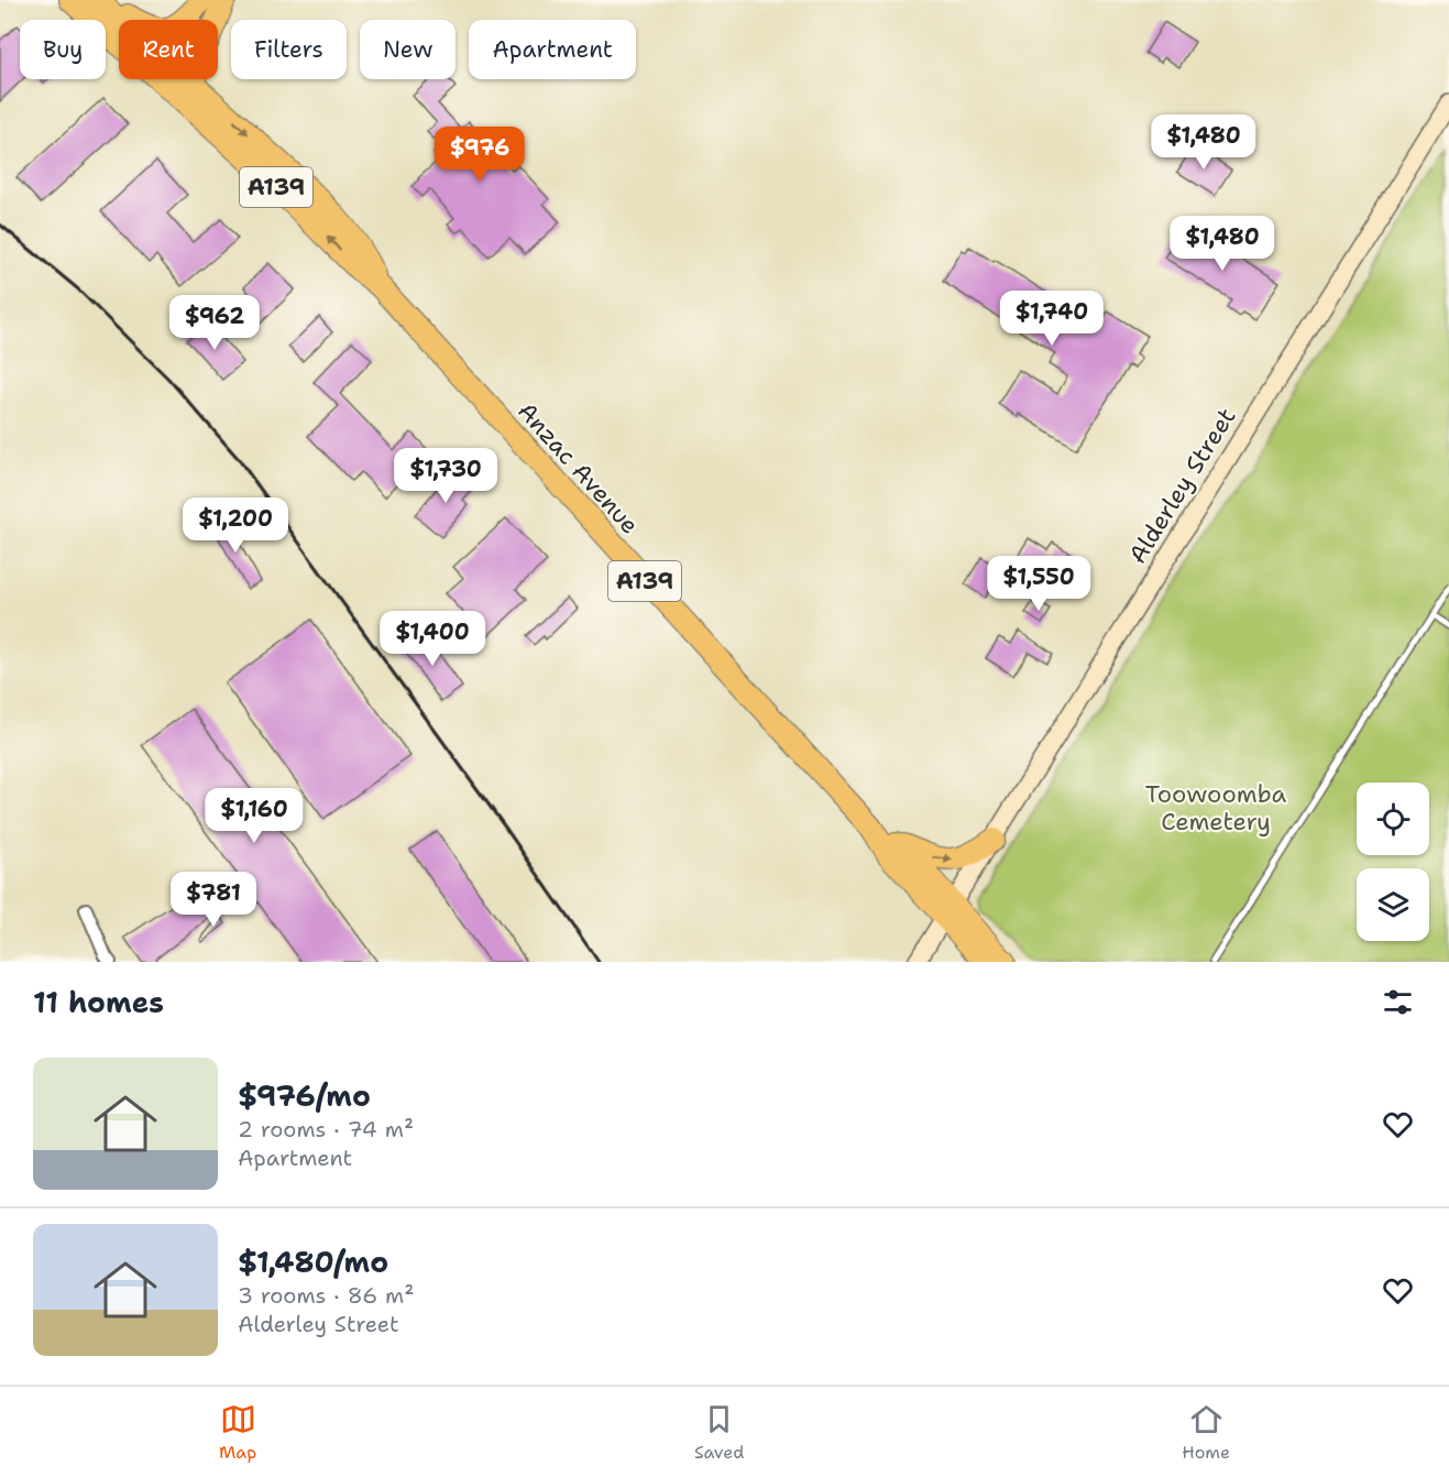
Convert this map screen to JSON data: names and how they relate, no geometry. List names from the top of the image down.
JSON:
{
  "streets": {
    "highway": ["A139", "Anzac Avenue"],
    "street": ["Alderley Street"]
  },
  "crossings": [
    ["Anzac Avenue", "Alderley Street"]
  ],
  "parks": ["Toowoomba Cemetery"],
  "page": {
    "chip": [
      "Buy",
      "Rent",
      "Filters",
      "New",
      "Apartment"
    ],
    "price": [
      "$1,480",
      "$976",
      "$1,480",
      "$1,740",
      "$962",
      "$1,730",
      "$1,200",
      "$1,550",
      "$1,400",
      "$1,160",
      "$781"
    ],
    "heading": "11 homes",
    "list": [
      {
        "name": "$976/mo",
        "note": "2 rooms · 74 m² · Apartment"
      },
      {
        "name": "$1,480/mo",
        "note": "3 rooms · 86 m² · Alderley Street"
      }
    ],
    "tabs": ["Map", "Saved", "Home"]
  }
}
